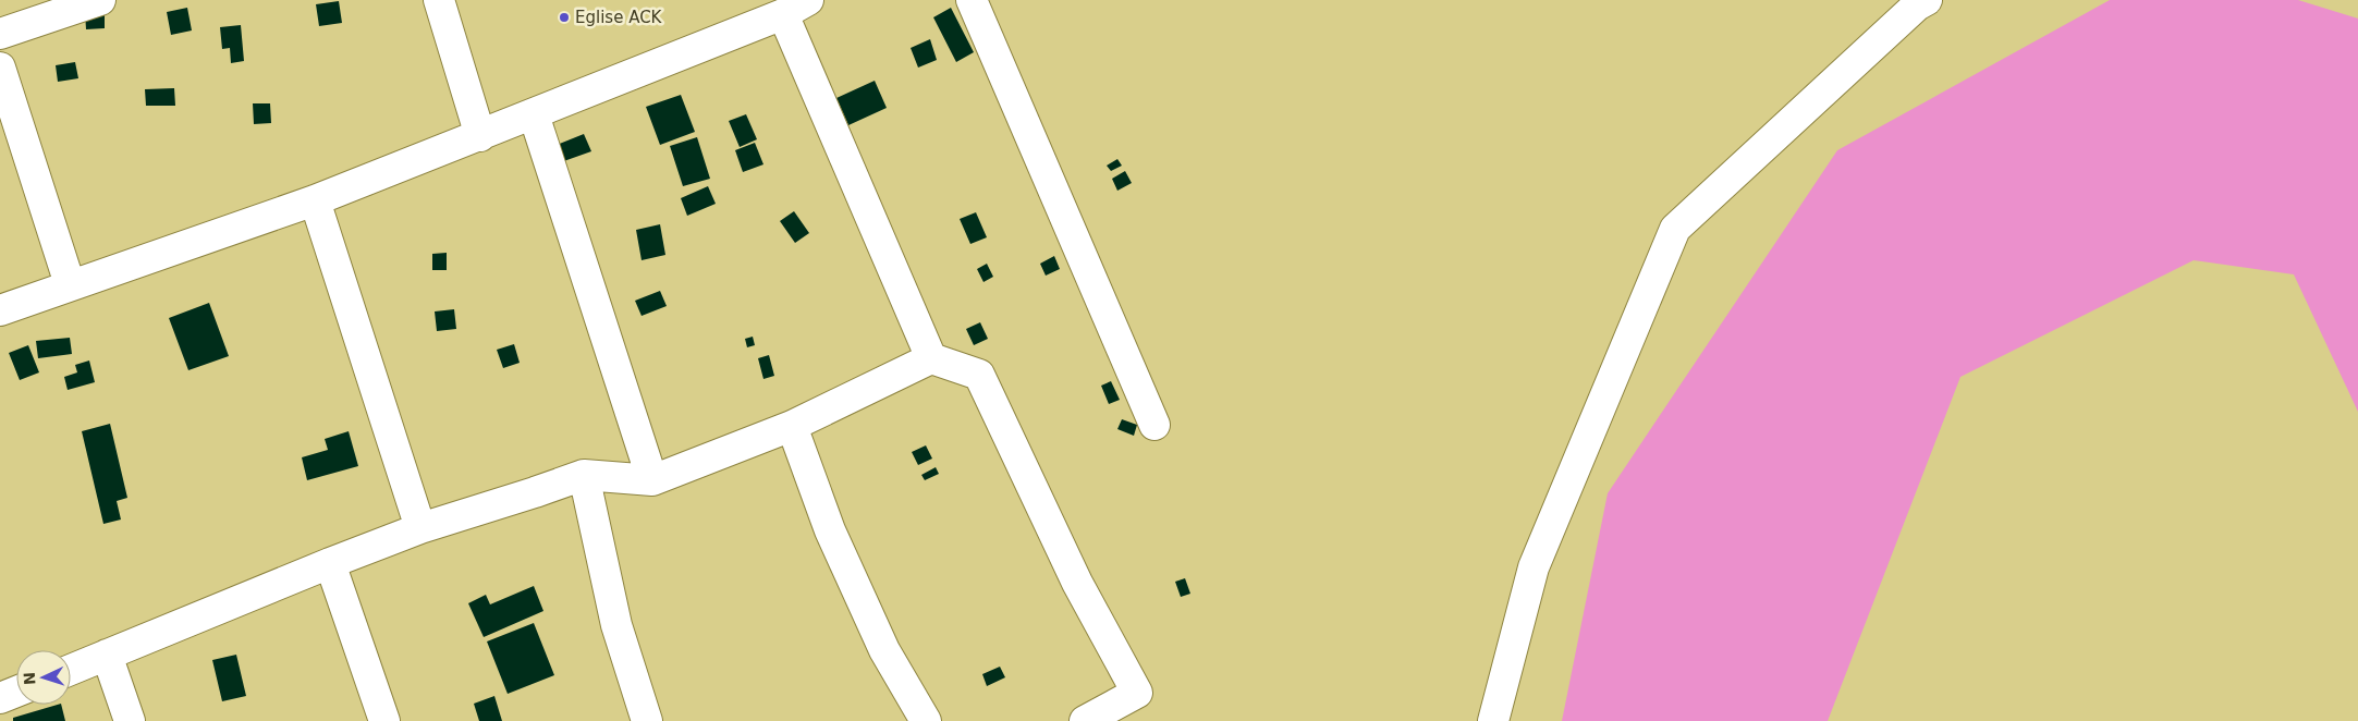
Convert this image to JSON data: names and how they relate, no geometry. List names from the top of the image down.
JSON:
{
  "places": ["Eglise ACK"],
  "north": "left"
}
